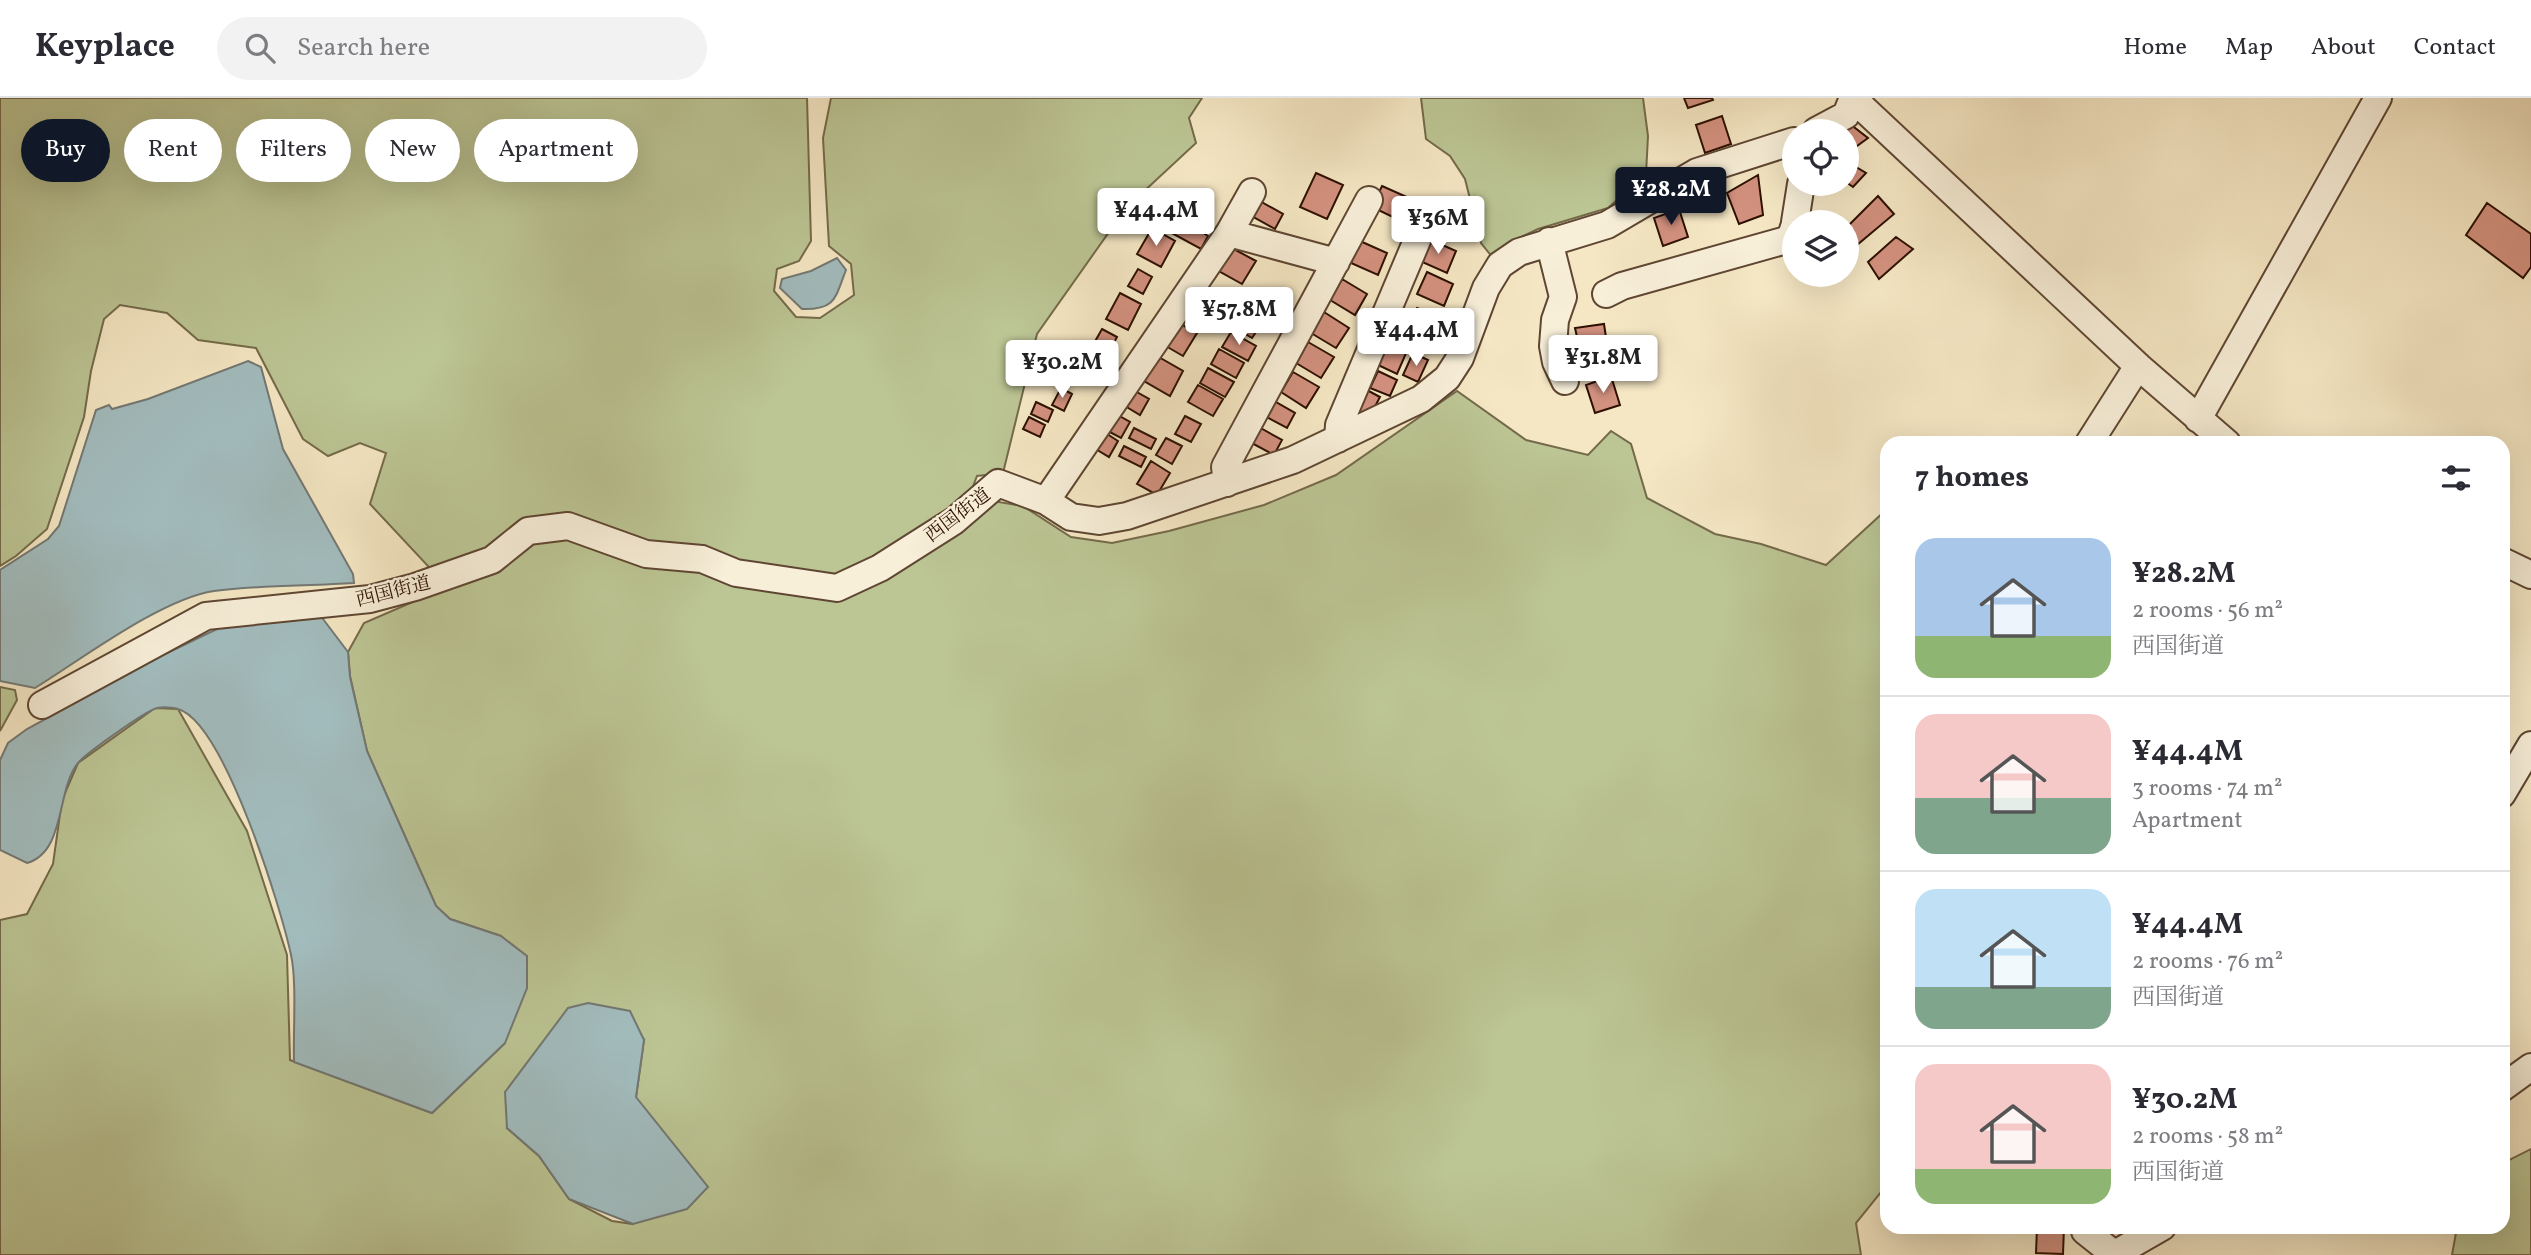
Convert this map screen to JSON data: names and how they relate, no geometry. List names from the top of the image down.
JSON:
{
  "streets": {
    "street": ["西国街道"]
  },
  "page": {
    "header": "Keyplace",
    "search": "Search here",
    "nav": [
      "Home",
      "Map",
      "About",
      "Contact"
    ],
    "chip": [
      "Buy",
      "Rent",
      "Filters",
      "New",
      "Apartment"
    ],
    "price": [
      "¥28.2M",
      "¥44.4M",
      "¥36M",
      "¥57.8M",
      "¥44.4M",
      "¥31.8M",
      "¥30.2M"
    ],
    "heading": "7 homes",
    "list": [
      {
        "name": "¥28.2M",
        "note": "2 rooms · 56 m² · 西国街道"
      },
      {
        "name": "¥44.4M",
        "note": "3 rooms · 74 m² · Apartment"
      },
      {
        "name": "¥44.4M",
        "note": "2 rooms · 76 m² · 西国街道"
      },
      {
        "name": "¥30.2M",
        "note": "2 rooms · 58 m² · 西国街道"
      }
    ]
  }
}
